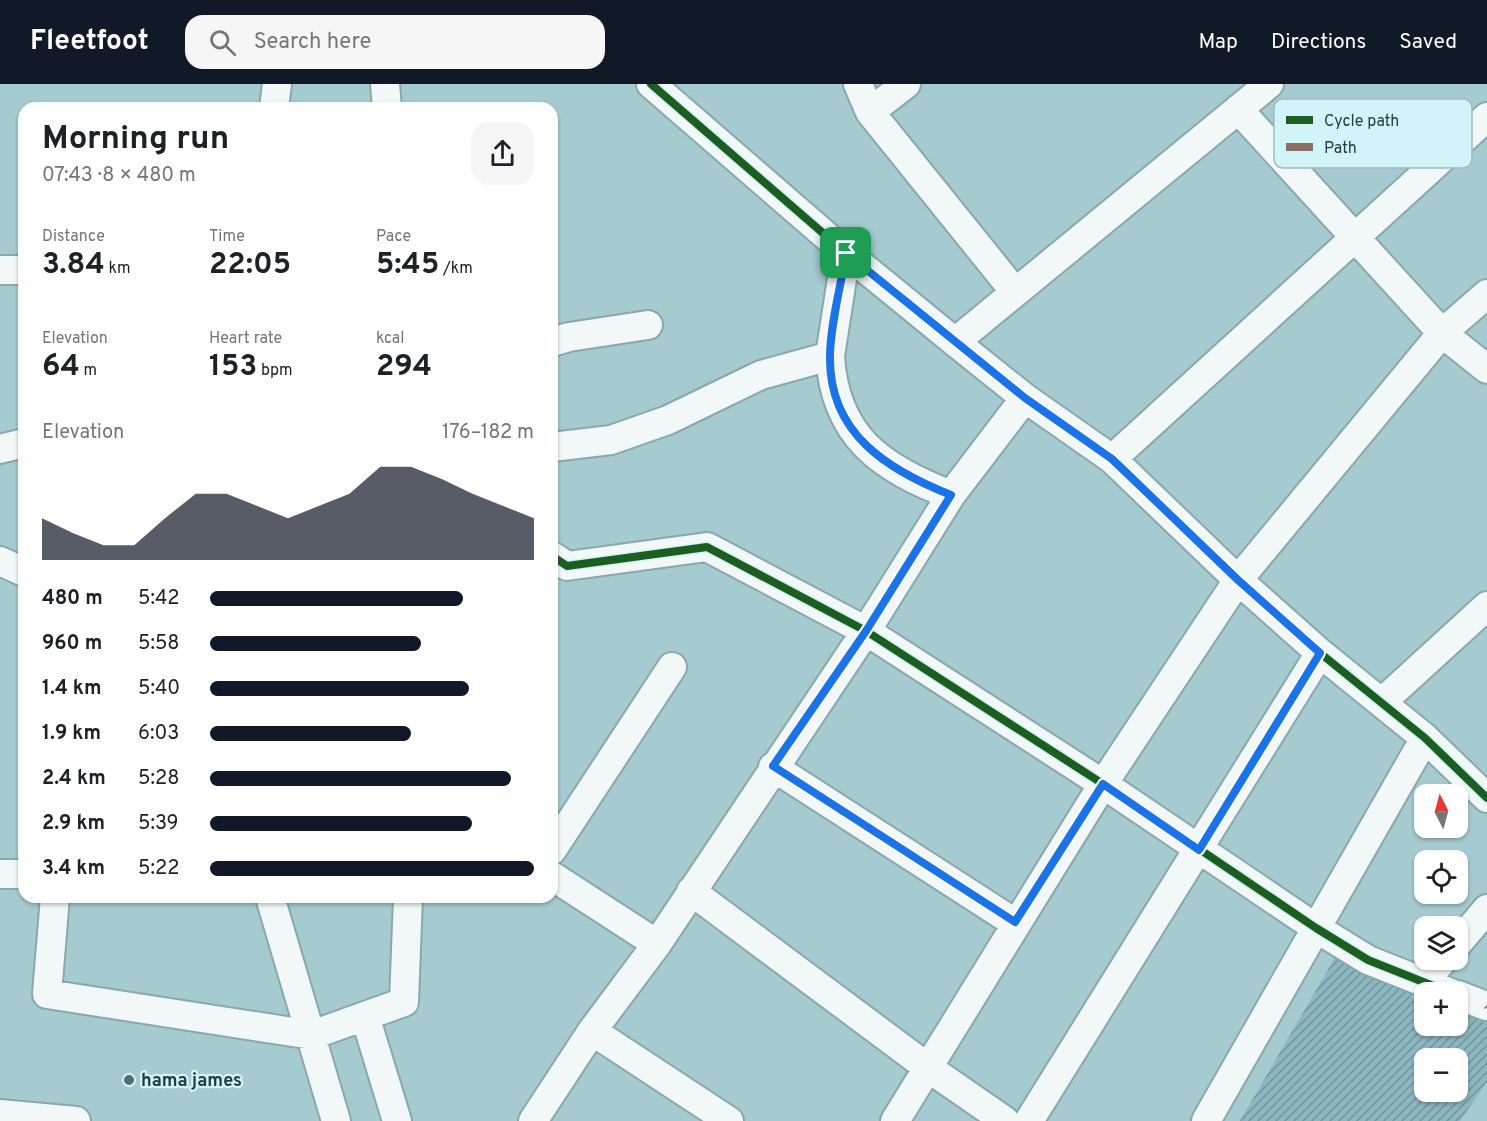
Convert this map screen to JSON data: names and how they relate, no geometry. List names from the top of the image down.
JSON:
{
  "places": ["hama james"],
  "legend": ["Cycle path", "Path"],
  "north": "top",
  "page": {
    "header": "Fleetfoot",
    "search": "Search here",
    "nav": ["Map", "Directions", "Saved"],
    "heading": ["Morning run", "07:43 · 8 × 480 m"],
    "stats": [
      ["Distance", "3.84 km"],
      ["Time", "22:05"],
      ["Pace", "5:45 /km"],
      ["Elevation", "64 m"],
      ["Heart rate", "153 bpm"],
      ["kcal", "294"]
    ],
    "chart": ["Elevation", "176–182 m"],
    "list": [
      {
        "name": "480 m",
        "note": "5:42"
      },
      {
        "name": "960 m",
        "note": "5:58"
      },
      {
        "name": "1.4 km",
        "note": "5:40"
      },
      {
        "name": "1.9 km",
        "note": "6:03"
      },
      {
        "name": "2.4 km",
        "note": "5:28"
      },
      {
        "name": "2.9 km",
        "note": "5:39"
      },
      {
        "name": "3.4 km",
        "note": "5:22"
      }
    ],
    "map_buttons": ["+", "−"]
  }
}
